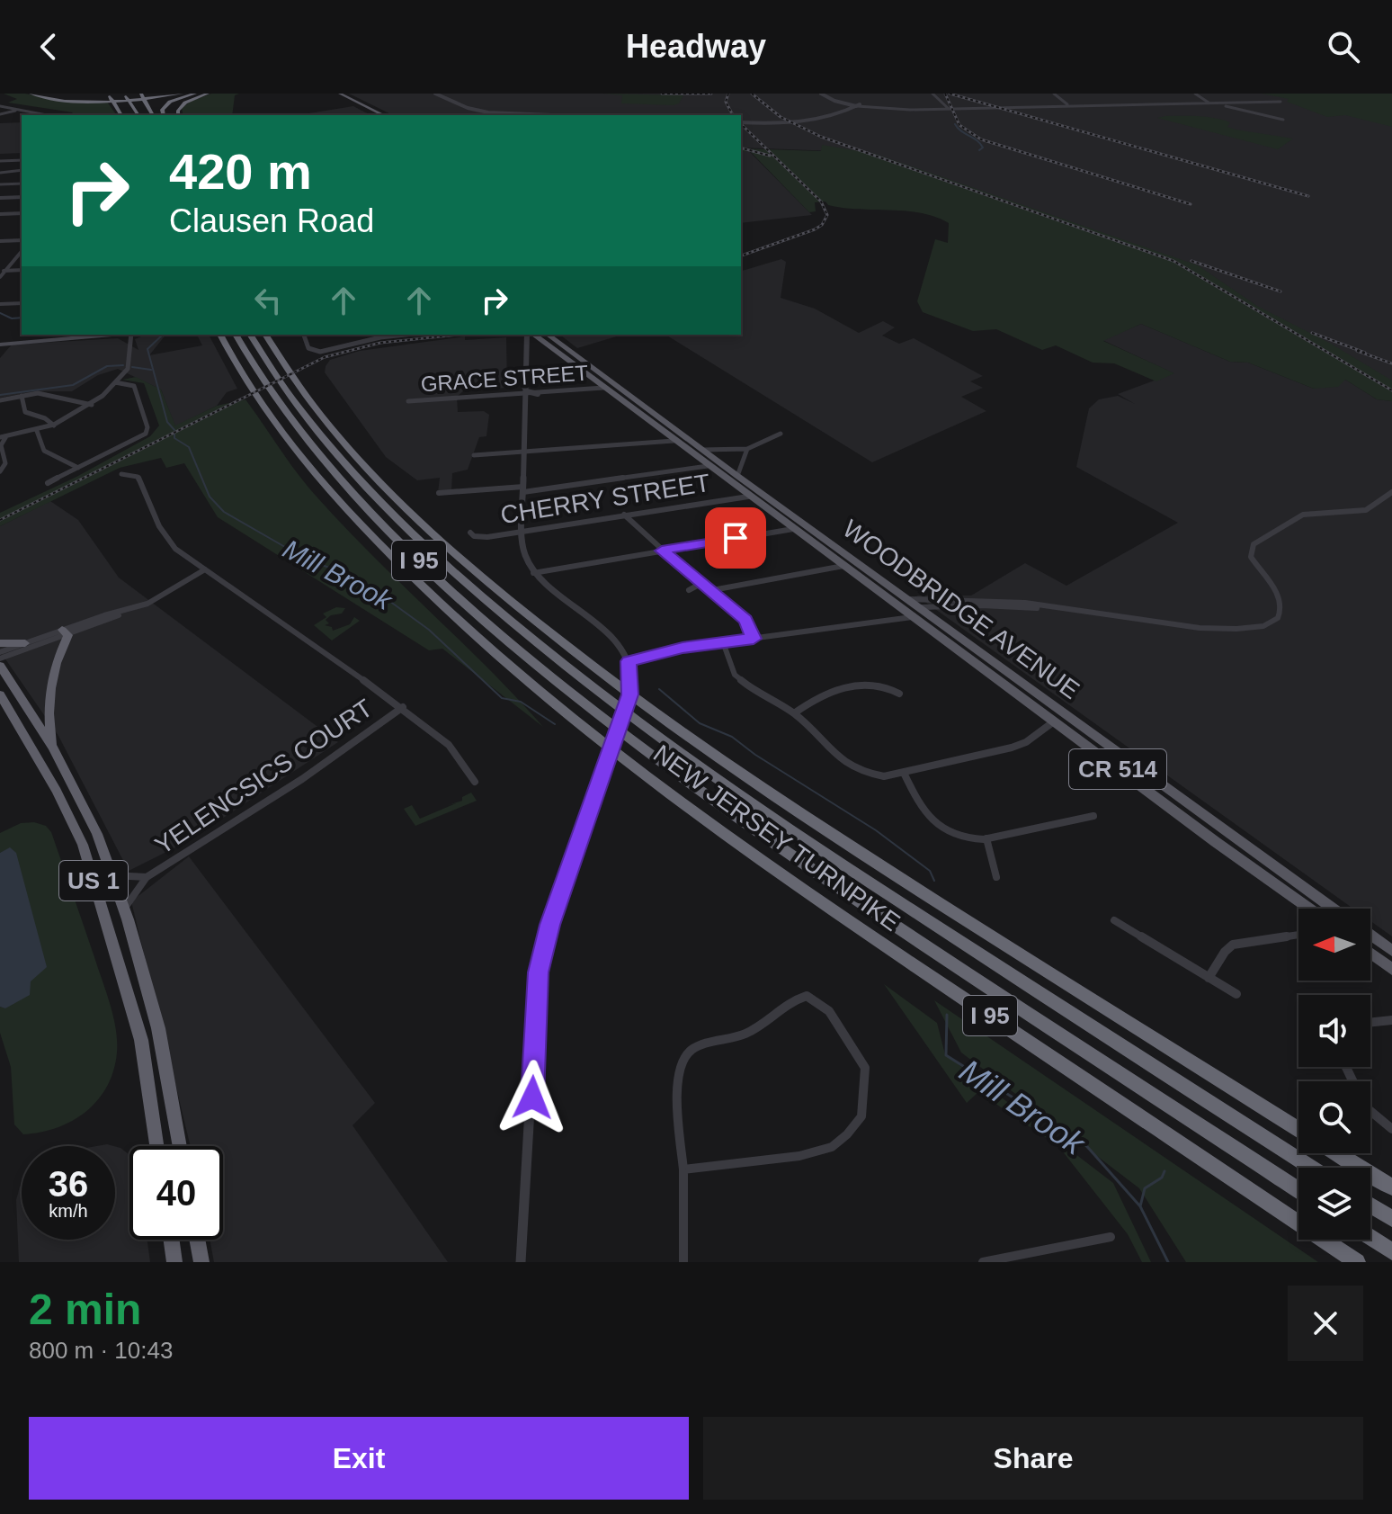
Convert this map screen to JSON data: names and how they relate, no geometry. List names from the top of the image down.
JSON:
{
  "streets": {
    "highway": ["I 95", "NEW JERSEY TURNPIKE", "US 1"],
    "main road": ["WOODBRIDGE AVENUE", "CR 514"],
    "street": ["GRACE STREET", "CHERRY STREET", "YELENCSICS COURT"]
  },
  "crossings": [
    ["GRACE STREET", "WOODBRIDGE AVENUE"],
    ["CHERRY STREET", "WOODBRIDGE AVENUE"],
    ["YELENCSICS COURT", "US 1"]
  ],
  "water": ["Mill Brook"],
  "north": "left",
  "page": {
    "header": "Headway",
    "turn": ["420 m", "Clausen Road"],
    "speed": "36 km/h",
    "limit": "40",
    "heading": ["2 min", "800 m · 10:43"],
    "buttons": ["Exit", "Share"]
  }
}
